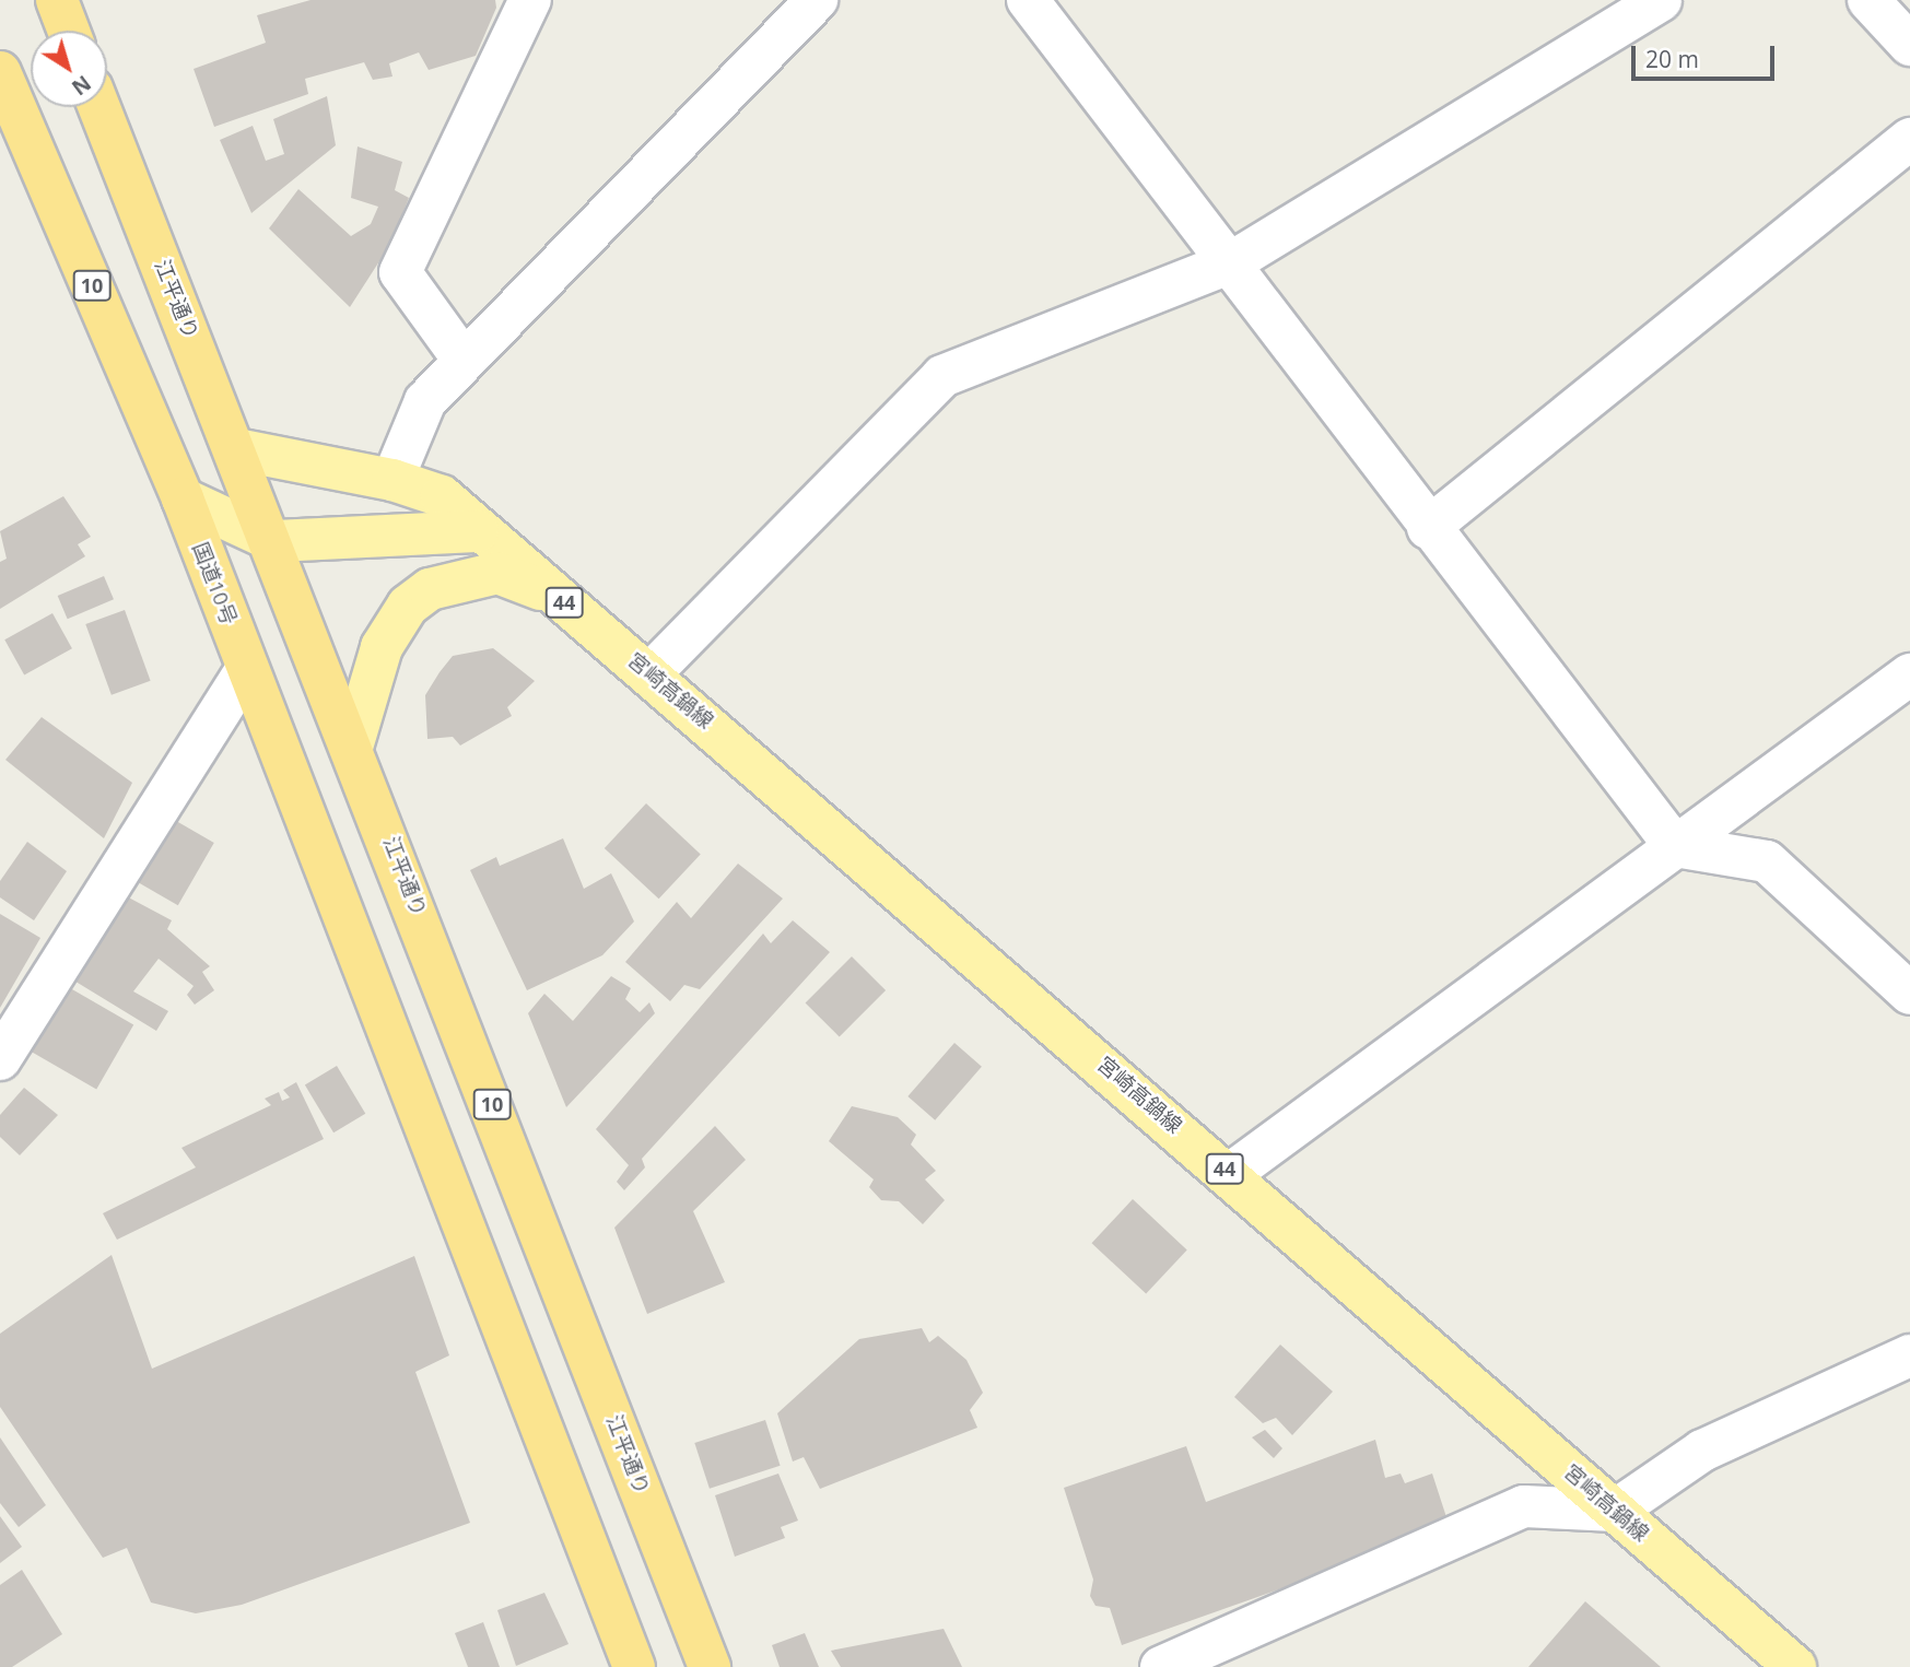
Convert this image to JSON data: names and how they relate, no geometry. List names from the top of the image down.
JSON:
{
  "streets": {
    "highway": ["10", "江平通り", "国道10号"],
    "main road": ["44", "宮崎高鍋線"]
  },
  "crossings": [
    ["10", "国道10号"],
    ["江平通り", "宮崎高鍋線"]
  ],
  "scale_bar": "20 m",
  "north": "bottom right"
}
